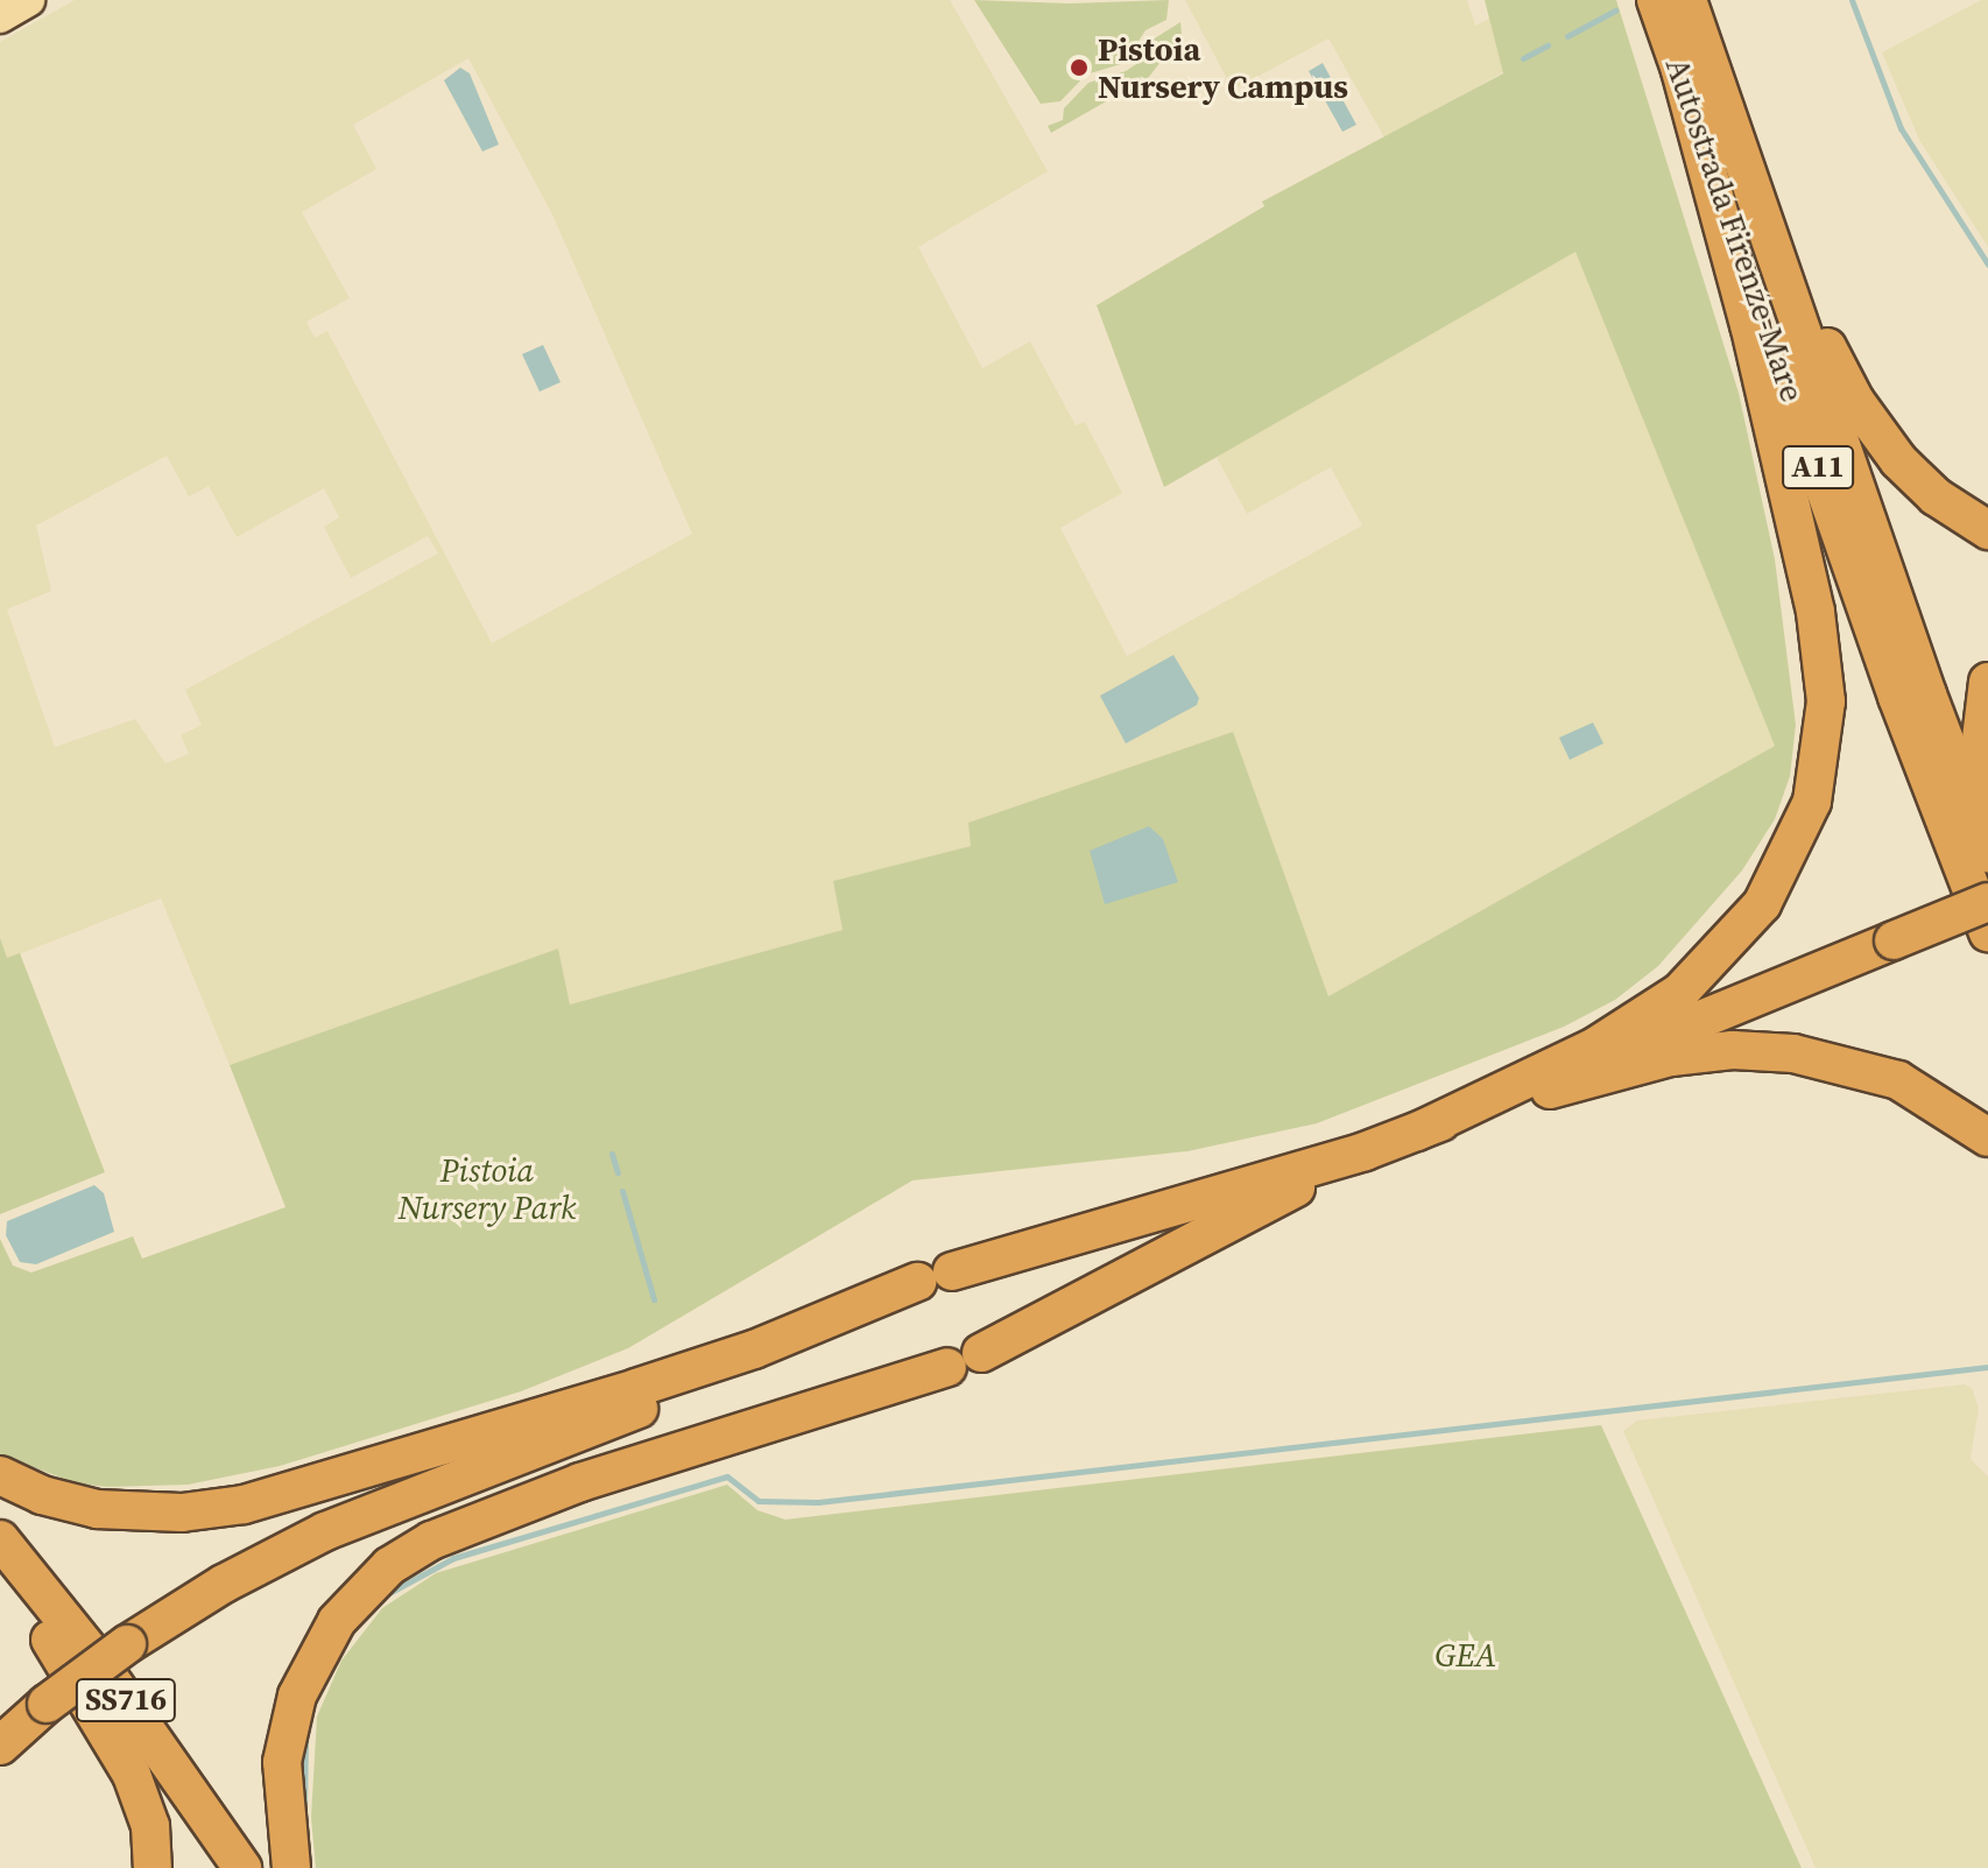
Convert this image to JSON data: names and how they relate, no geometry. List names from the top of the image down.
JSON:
{
  "streets": {
    "highway": ["Autostrada Firenze-Mare", "A11", "SS716"]
  },
  "parks": ["Pistoia Nursery Park", "GEA"],
  "places": ["Pistoia Nursery Campus"]
}
